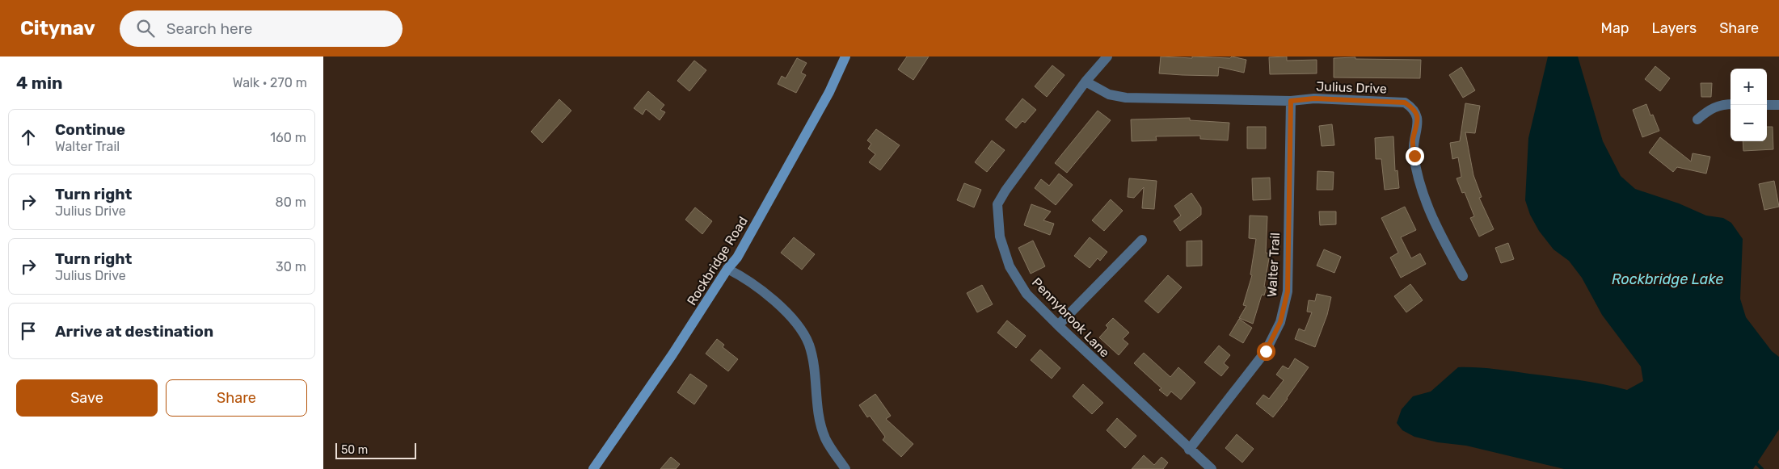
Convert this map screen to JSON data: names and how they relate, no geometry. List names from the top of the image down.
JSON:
{
  "streets": {
    "main road": ["Rockbridge Road"],
    "street": ["Julius Drive", "Walter Trail", "Pennybrook Lane"]
  },
  "crossings": [
    ["Julius Drive", "Walter Trail"],
    ["Julius Drive", "Pennybrook Lane"],
    ["Walter Trail", "Pennybrook Lane"]
  ],
  "water": ["Rockbridge Lake"],
  "scale_bar": "50 m",
  "page": {
    "header": "Citynav",
    "search": "Search here",
    "nav": ["Map", "Layers", "Share"],
    "heading": ["4 min", "Walk · 270 m"],
    "map_buttons": ["+", "−"],
    "list": [
      ["Continue", "Walter Trail", "160 m"],
      ["Turn right", "Julius Drive", "80 m"],
      ["Turn right", "Julius Drive", "30 m"],
      "Arrive at destination"
    ],
    "buttons": ["Save", "Share"],
    "scale": "50 m"
  }
}
